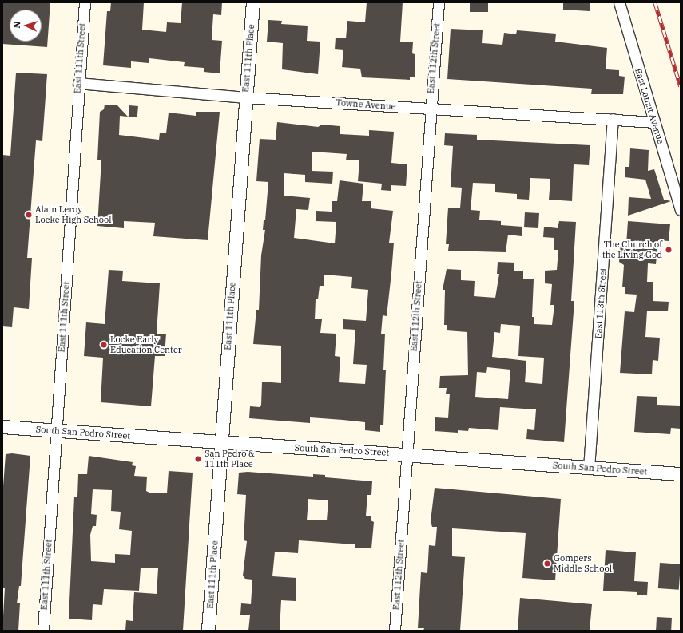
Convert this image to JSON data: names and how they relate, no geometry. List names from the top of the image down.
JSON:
{
  "streets": {
    "street": [
      "East 111th Street",
      "East 111th Place",
      "East 112th Street",
      "Towne Avenue",
      "East Lanzit Avenue",
      "East 113th Street",
      "South San Pedro Street"
    ]
  },
  "crossings": [
    ["East 111th Street", "Towne Avenue"],
    ["East 111th Street", "South San Pedro Street"],
    ["East 111th Place", "Towne Avenue"],
    ["East 111th Place", "South San Pedro Street"],
    ["East 112th Street", "Towne Avenue"],
    ["East 112th Street", "South San Pedro Street"],
    ["Towne Avenue", "East Lanzit Avenue"],
    ["Towne Avenue", "East 113th Street"],
    ["East 113th Street", "South San Pedro Street"]
  ],
  "places": [
    "Alain Leroy Locke High School",
    "The Church of the Living God",
    "Locke Early Education Center",
    "San Pedro & 111th Place",
    "Gompers Middle School"
  ],
  "north": "left"
}
